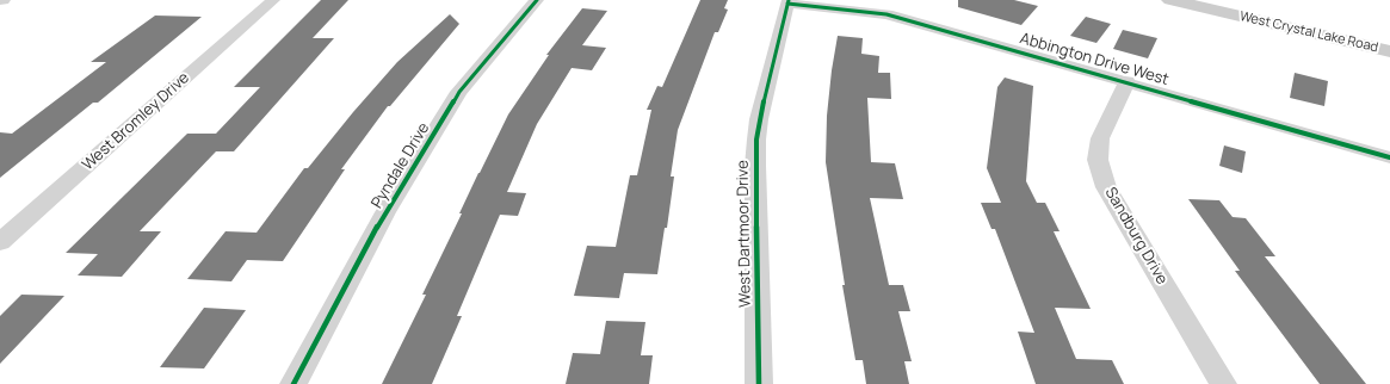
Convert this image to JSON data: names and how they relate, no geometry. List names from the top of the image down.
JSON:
{
  "streets": {
    "street": [
      "West Crystal Lake Road",
      "Abbington Drive West",
      "West Bromley Drive",
      "Pyndale Drive",
      "West Dartmoor Drive",
      "Sandburg Drive"
    ]
  },
  "crossings": [
    ["Abbington Drive West", "West Dartmoor Drive"],
    ["Abbington Drive West", "Sandburg Drive"]
  ]
}
